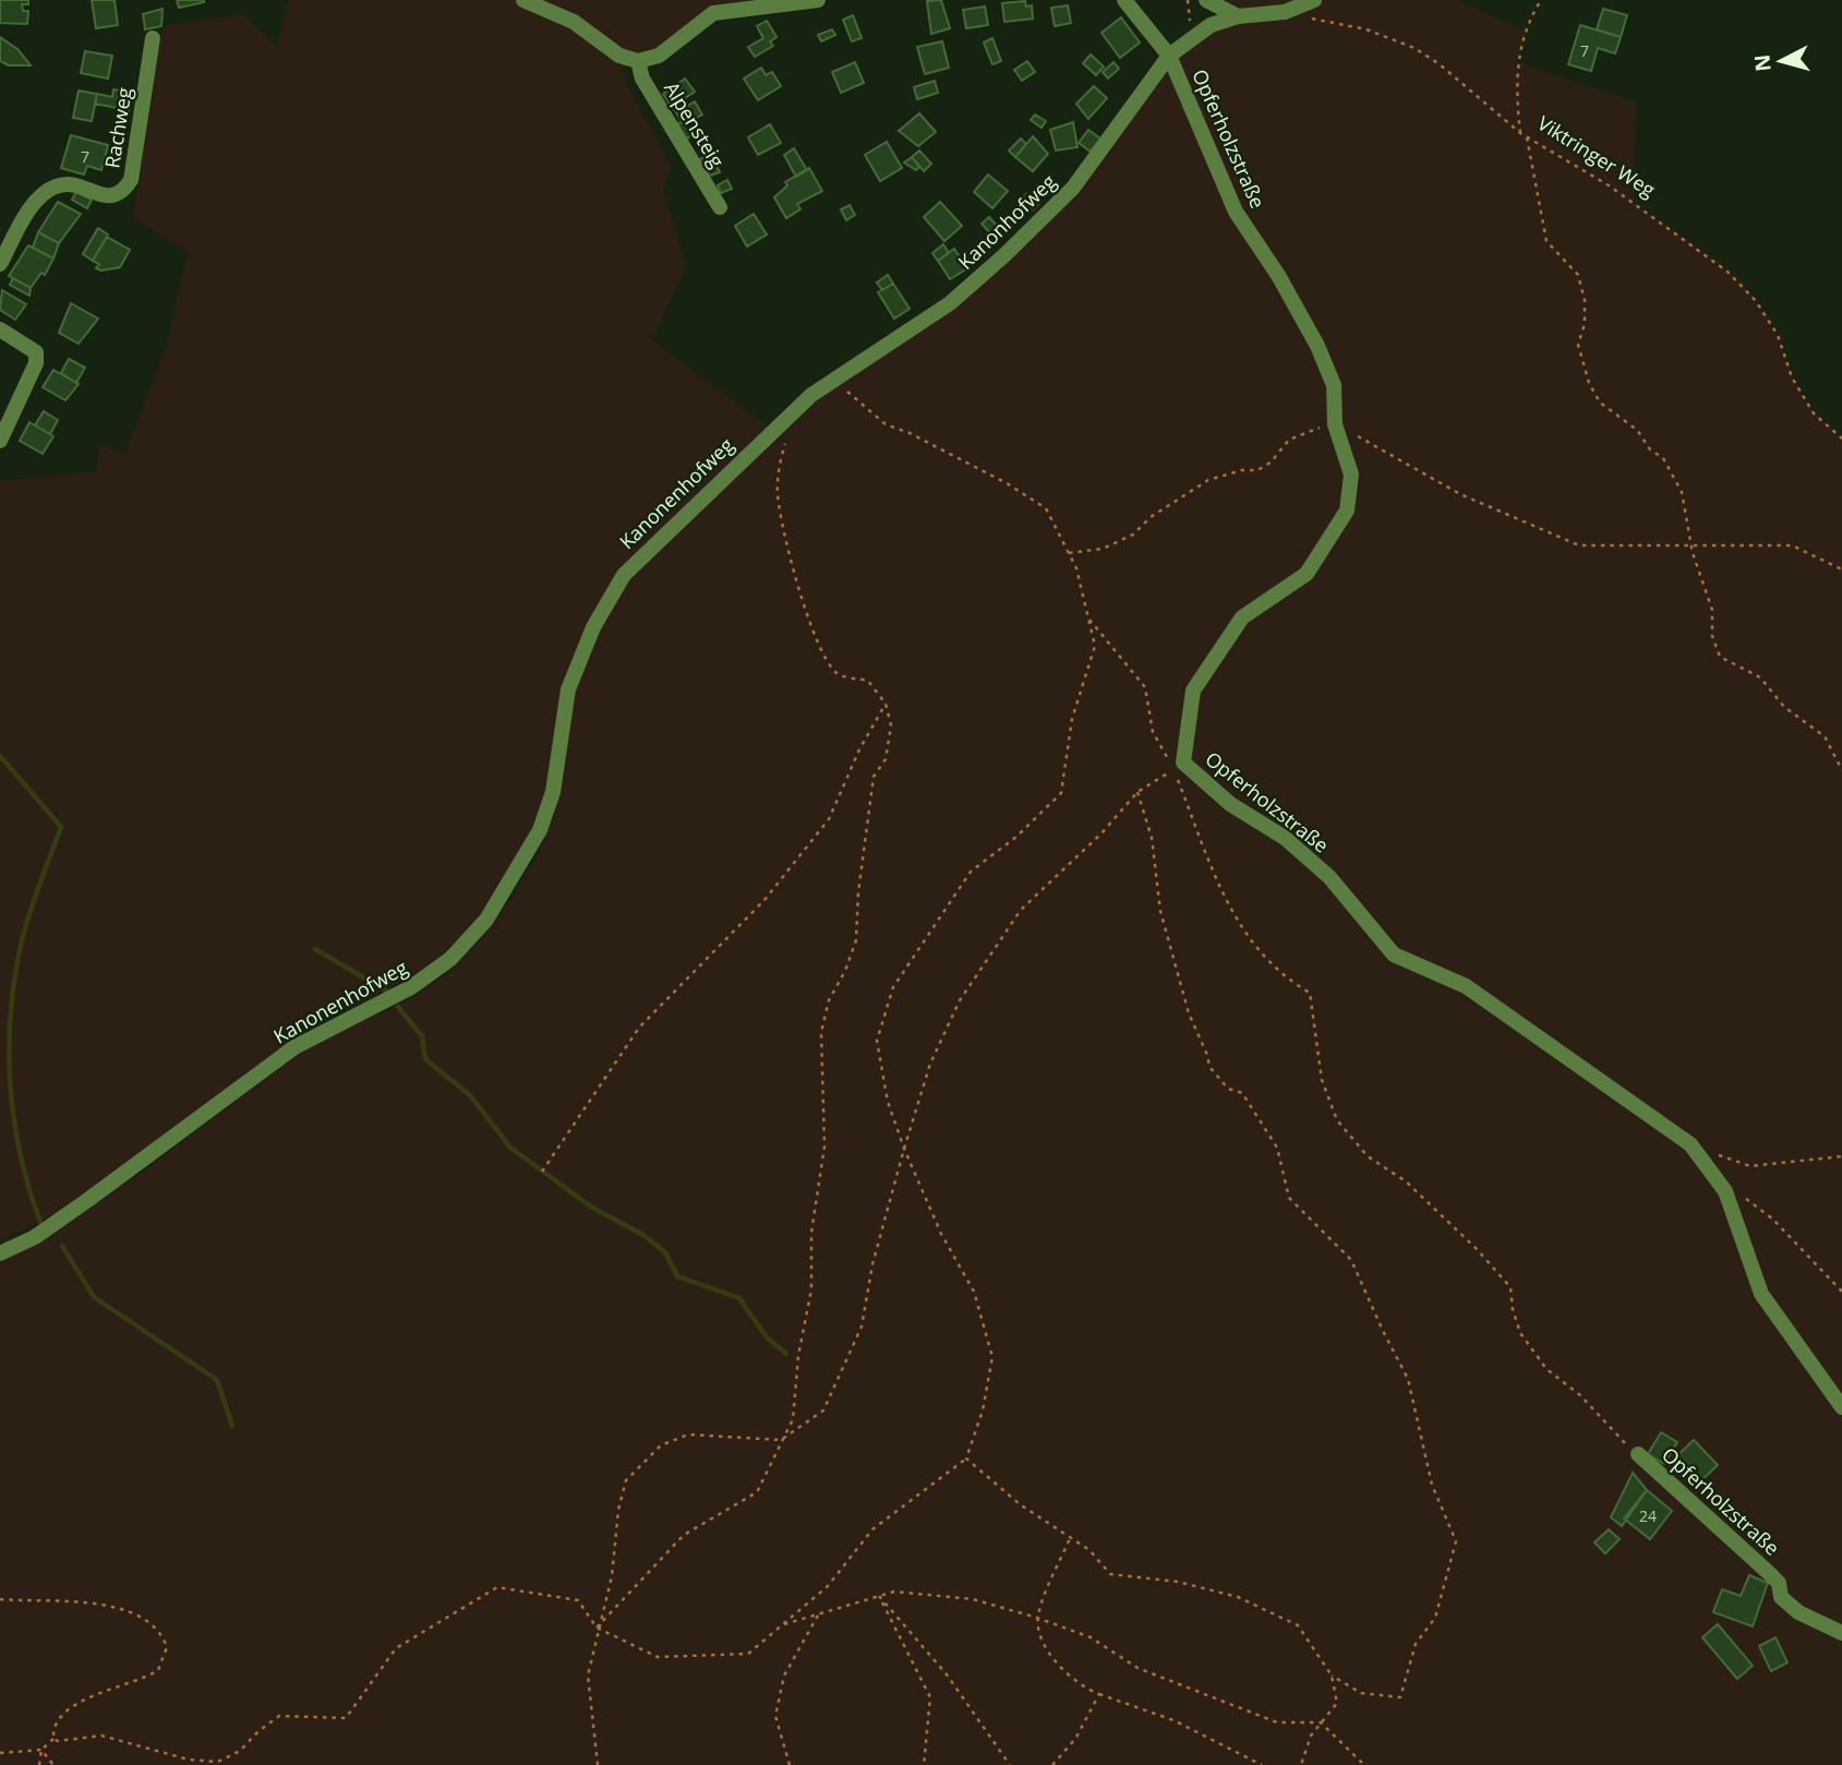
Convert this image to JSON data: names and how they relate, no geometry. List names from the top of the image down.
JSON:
{
  "streets": {
    "street": [
      "Alpensteig",
      "Rachweg",
      "Opferholzstraße",
      "Kanonhofweg",
      "Kanonenhofweg"
    ],
    "path": ["Viktringer Weg"]
  },
  "crossings": [
    ["Opferholzstraße", "Kanonhofweg"],
    ["Viktringer Weg", "Kanonhofweg"],
    ["Kanonhofweg", "Kanonenhofweg"]
  ],
  "house_numbers": ["7", "7", "24"],
  "north": "left"
}
